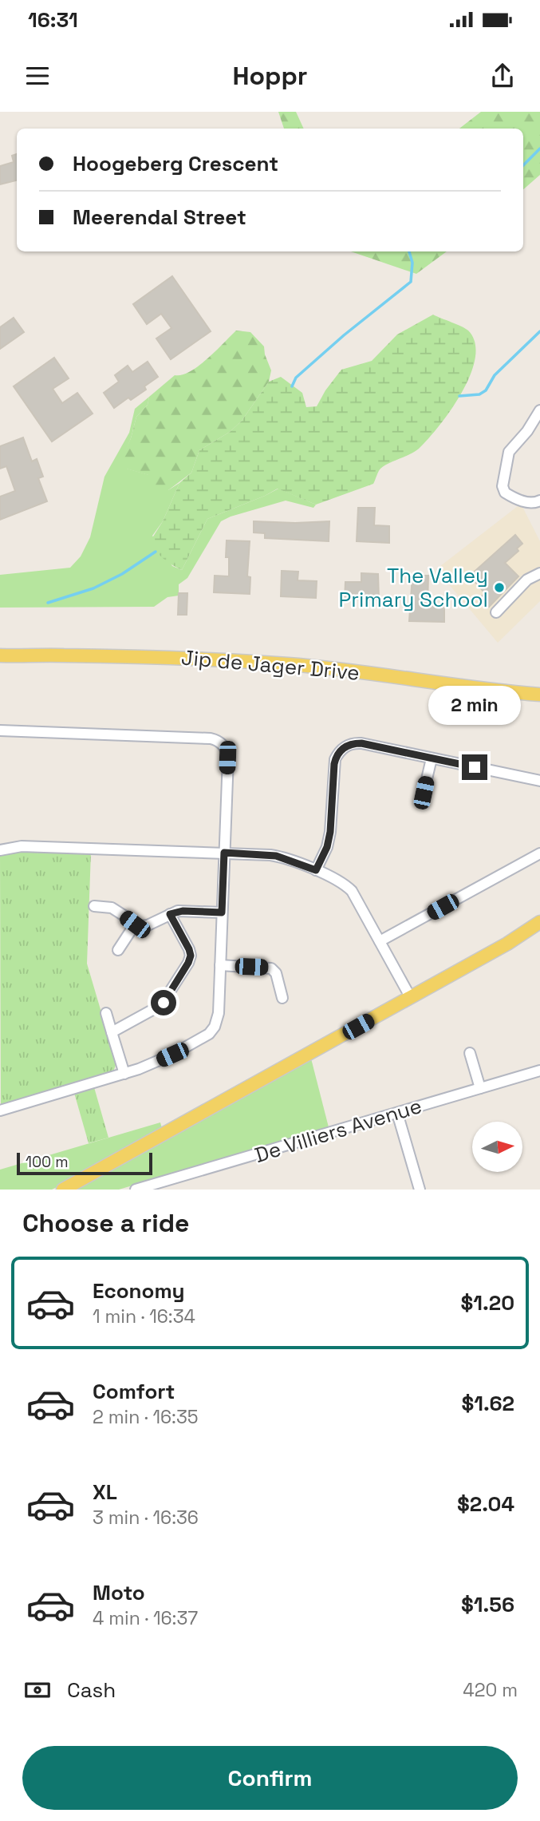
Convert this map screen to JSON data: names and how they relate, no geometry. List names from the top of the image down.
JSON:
{
  "streets": {
    "main road": ["Jip de Jager Drive"],
    "street": ["De Villiers Avenue"]
  },
  "places": ["The Valley Primary School"],
  "scale_bar": "100 m",
  "north": "right",
  "page": {
    "status": "16:31",
    "header": "Hoppr",
    "banner": ["Hoogeberg Crescent", "Meerendal Street"],
    "bubble": "2 min",
    "scale": "100 m",
    "heading": "Choose a ride",
    "list": [
      {
        "name": "Economy",
        "note": "1 min · 16:34",
        "value": "$1.20"
      },
      {
        "name": "Comfort",
        "note": "2 min · 16:35",
        "value": "$1.62"
      },
      {
        "name": "XL",
        "note": "3 min · 16:36",
        "value": "$2.04"
      },
      {
        "name": "Moto",
        "note": "4 min · 16:37",
        "value": "$1.56"
      }
    ],
    "pay": ["Cash", "420 m"],
    "buttons": "Confirm"
  }
}
